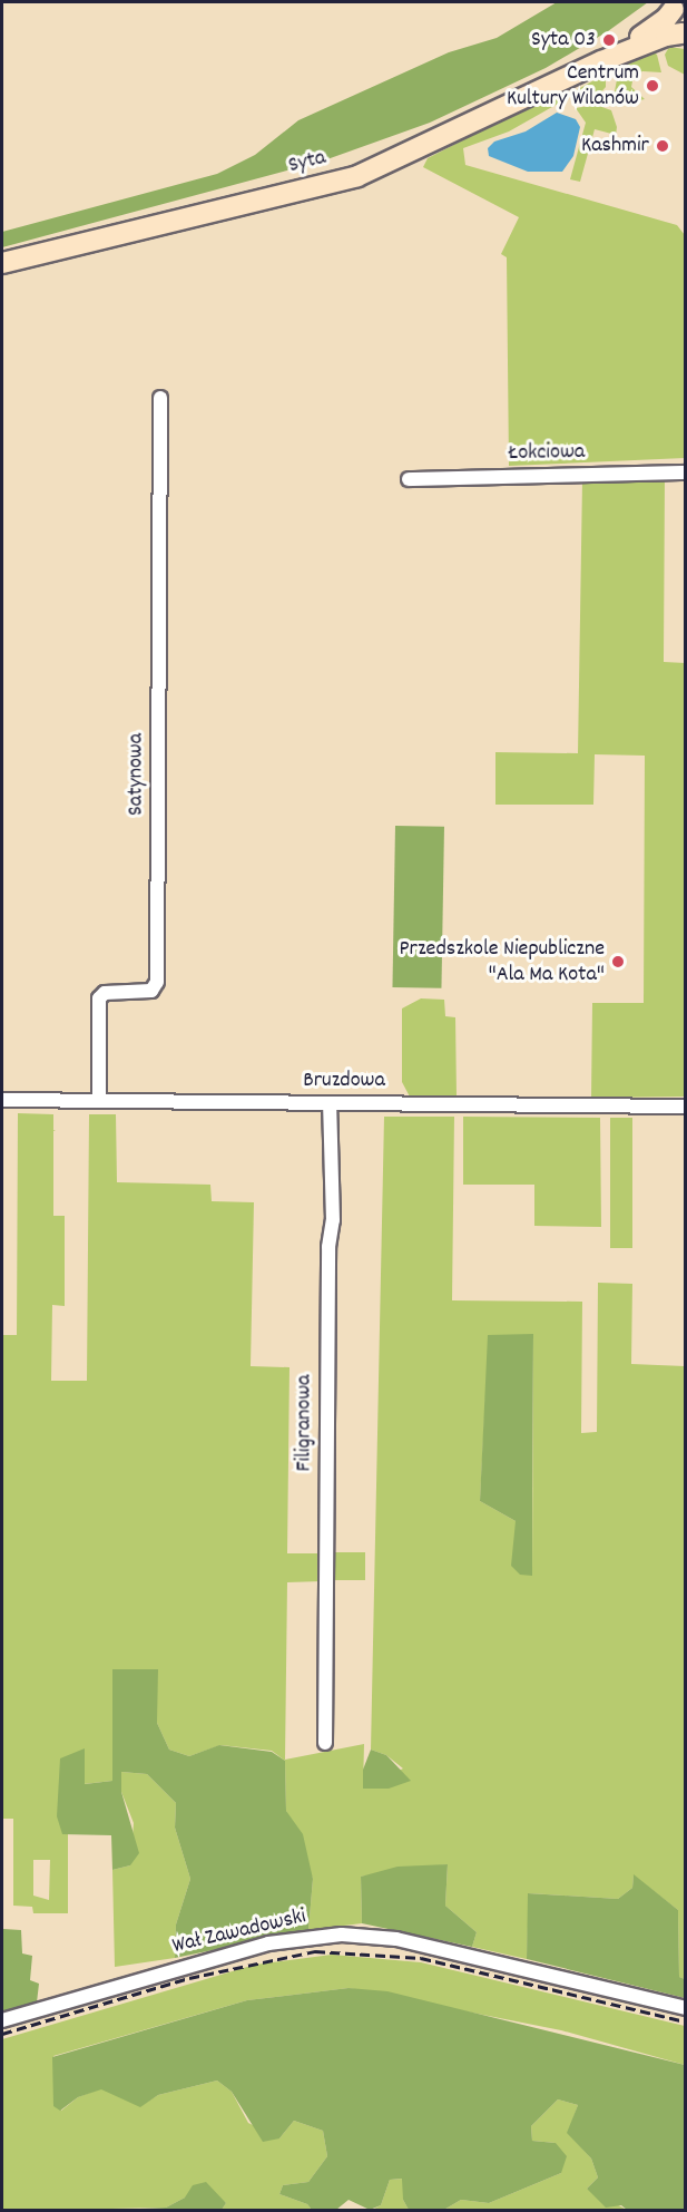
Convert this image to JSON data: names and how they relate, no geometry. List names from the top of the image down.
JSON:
{
  "streets": {
    "street": [
      "Syta",
      "Łokciowa",
      "Satynowa",
      "Bruzdowa",
      "Filigranowa",
      "Wał Zawadowski"
    ]
  },
  "crossings": [
    ["Satynowa", "Bruzdowa"],
    ["Bruzdowa", "Filigranowa"]
  ],
  "places": [
    "Syta 03",
    "Centrum Kultury Wilanów",
    "Kashmir",
    "Przedszkole Niepubliczne \"Ala Ma Kota\""
  ]
}
